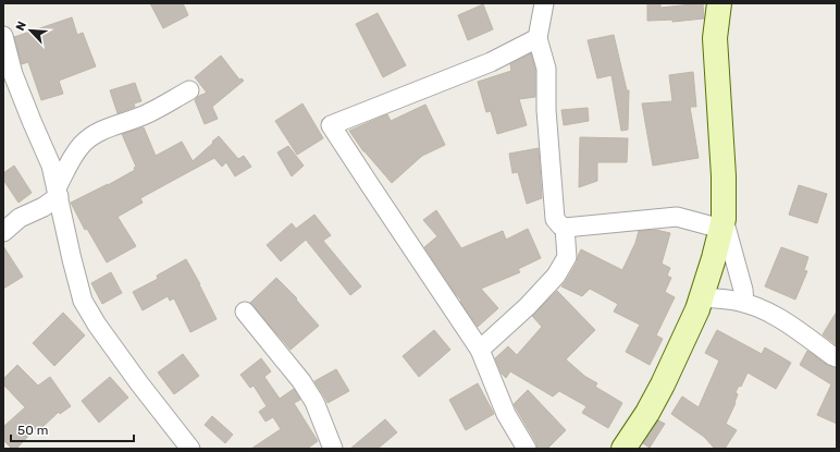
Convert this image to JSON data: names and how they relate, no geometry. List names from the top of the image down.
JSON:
{
  "scale_bar": "50 m",
  "north": "top left"
}
